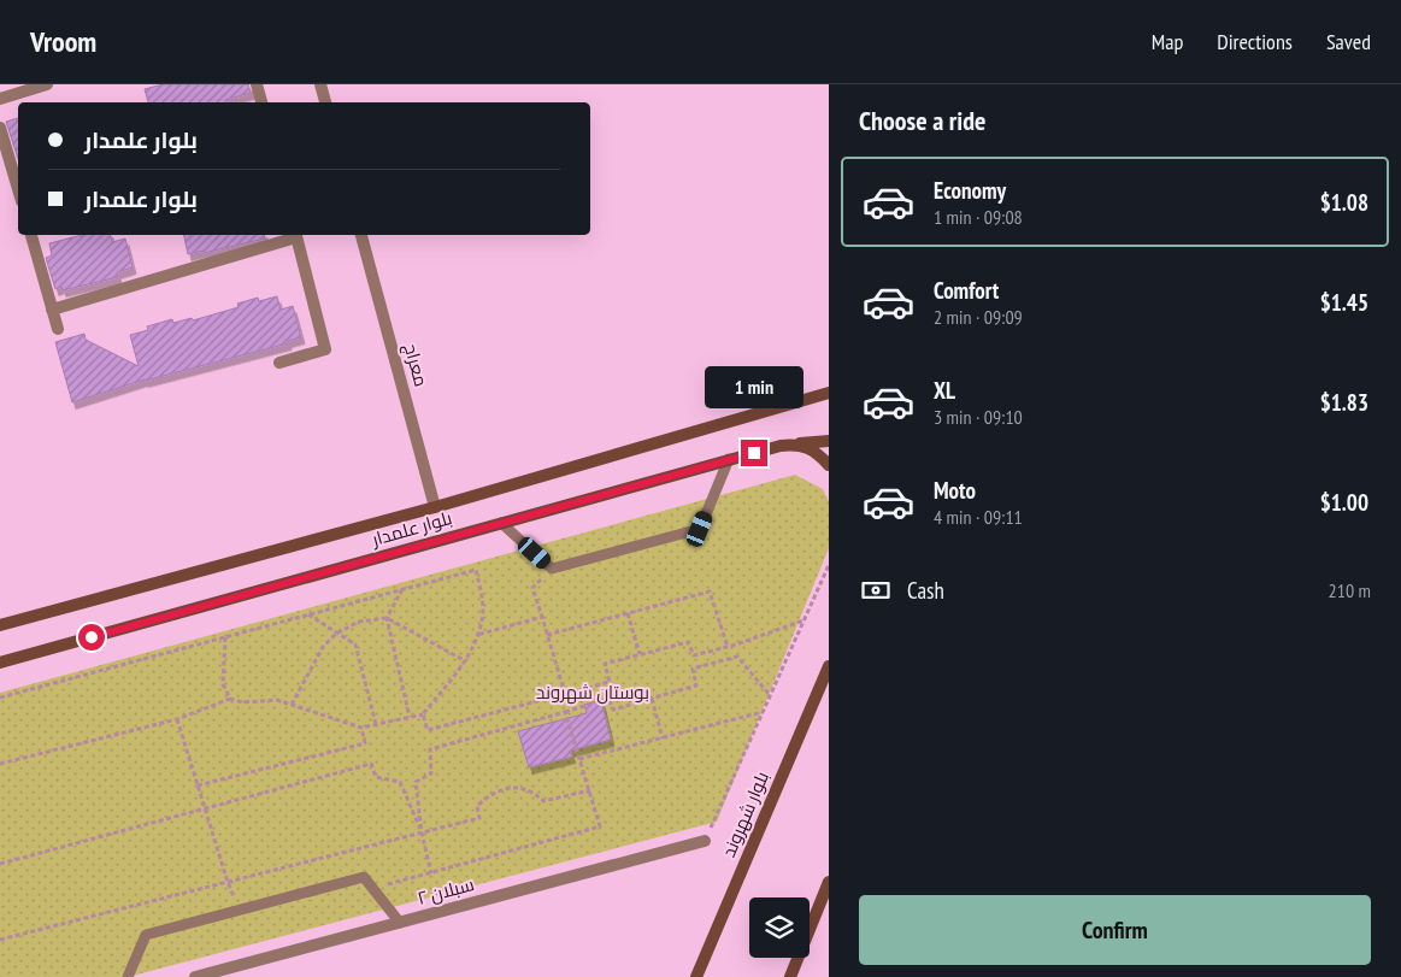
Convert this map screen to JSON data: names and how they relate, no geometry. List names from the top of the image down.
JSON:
{
  "streets": {
    "main road": ["بلوار علمدار", "بلوار شهروند"],
    "street": ["معراج", "سبلان ۲"]
  },
  "crossings": [
    ["معراج", "بلوار علمدار"]
  ],
  "parks": ["بوستان شهروند"],
  "page": {
    "header": "Vroom",
    "nav": ["Map", "Directions", "Saved"],
    "heading": "Choose a ride",
    "banner": ["بلوار علمدار", "بلوار علمدار"],
    "list": [
      {
        "name": "Economy",
        "note": "1 min · 09:08",
        "value": "$1.08"
      },
      {
        "name": "Comfort",
        "note": "2 min · 09:09",
        "value": "$1.45"
      },
      {
        "name": "XL",
        "note": "3 min · 09:10",
        "value": "$1.83"
      },
      {
        "name": "Moto",
        "note": "4 min · 09:11",
        "value": "$1.00"
      }
    ],
    "bubble": "1 min",
    "pay": ["Cash", "210 m"],
    "buttons": "Confirm"
  }
}
